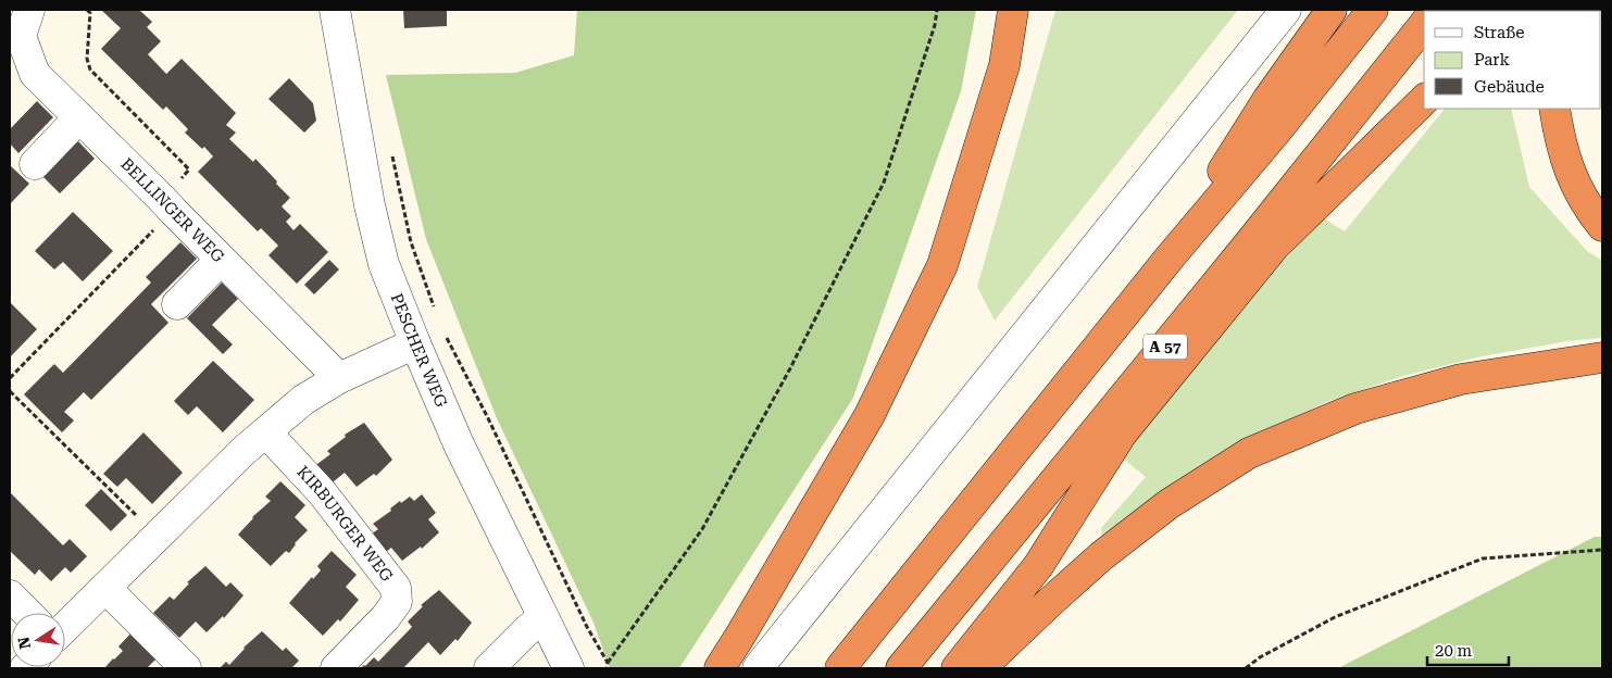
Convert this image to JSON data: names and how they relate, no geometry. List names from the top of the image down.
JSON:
{
  "streets": {
    "highway": ["A 57"],
    "street": ["BELLINGER WEG", "PESCHER WEG", "KIRBURGER WEG"]
  },
  "legend": ["Straße", "Park", "Gebäude"],
  "scale_bar": "20 m",
  "north": "left"
}
